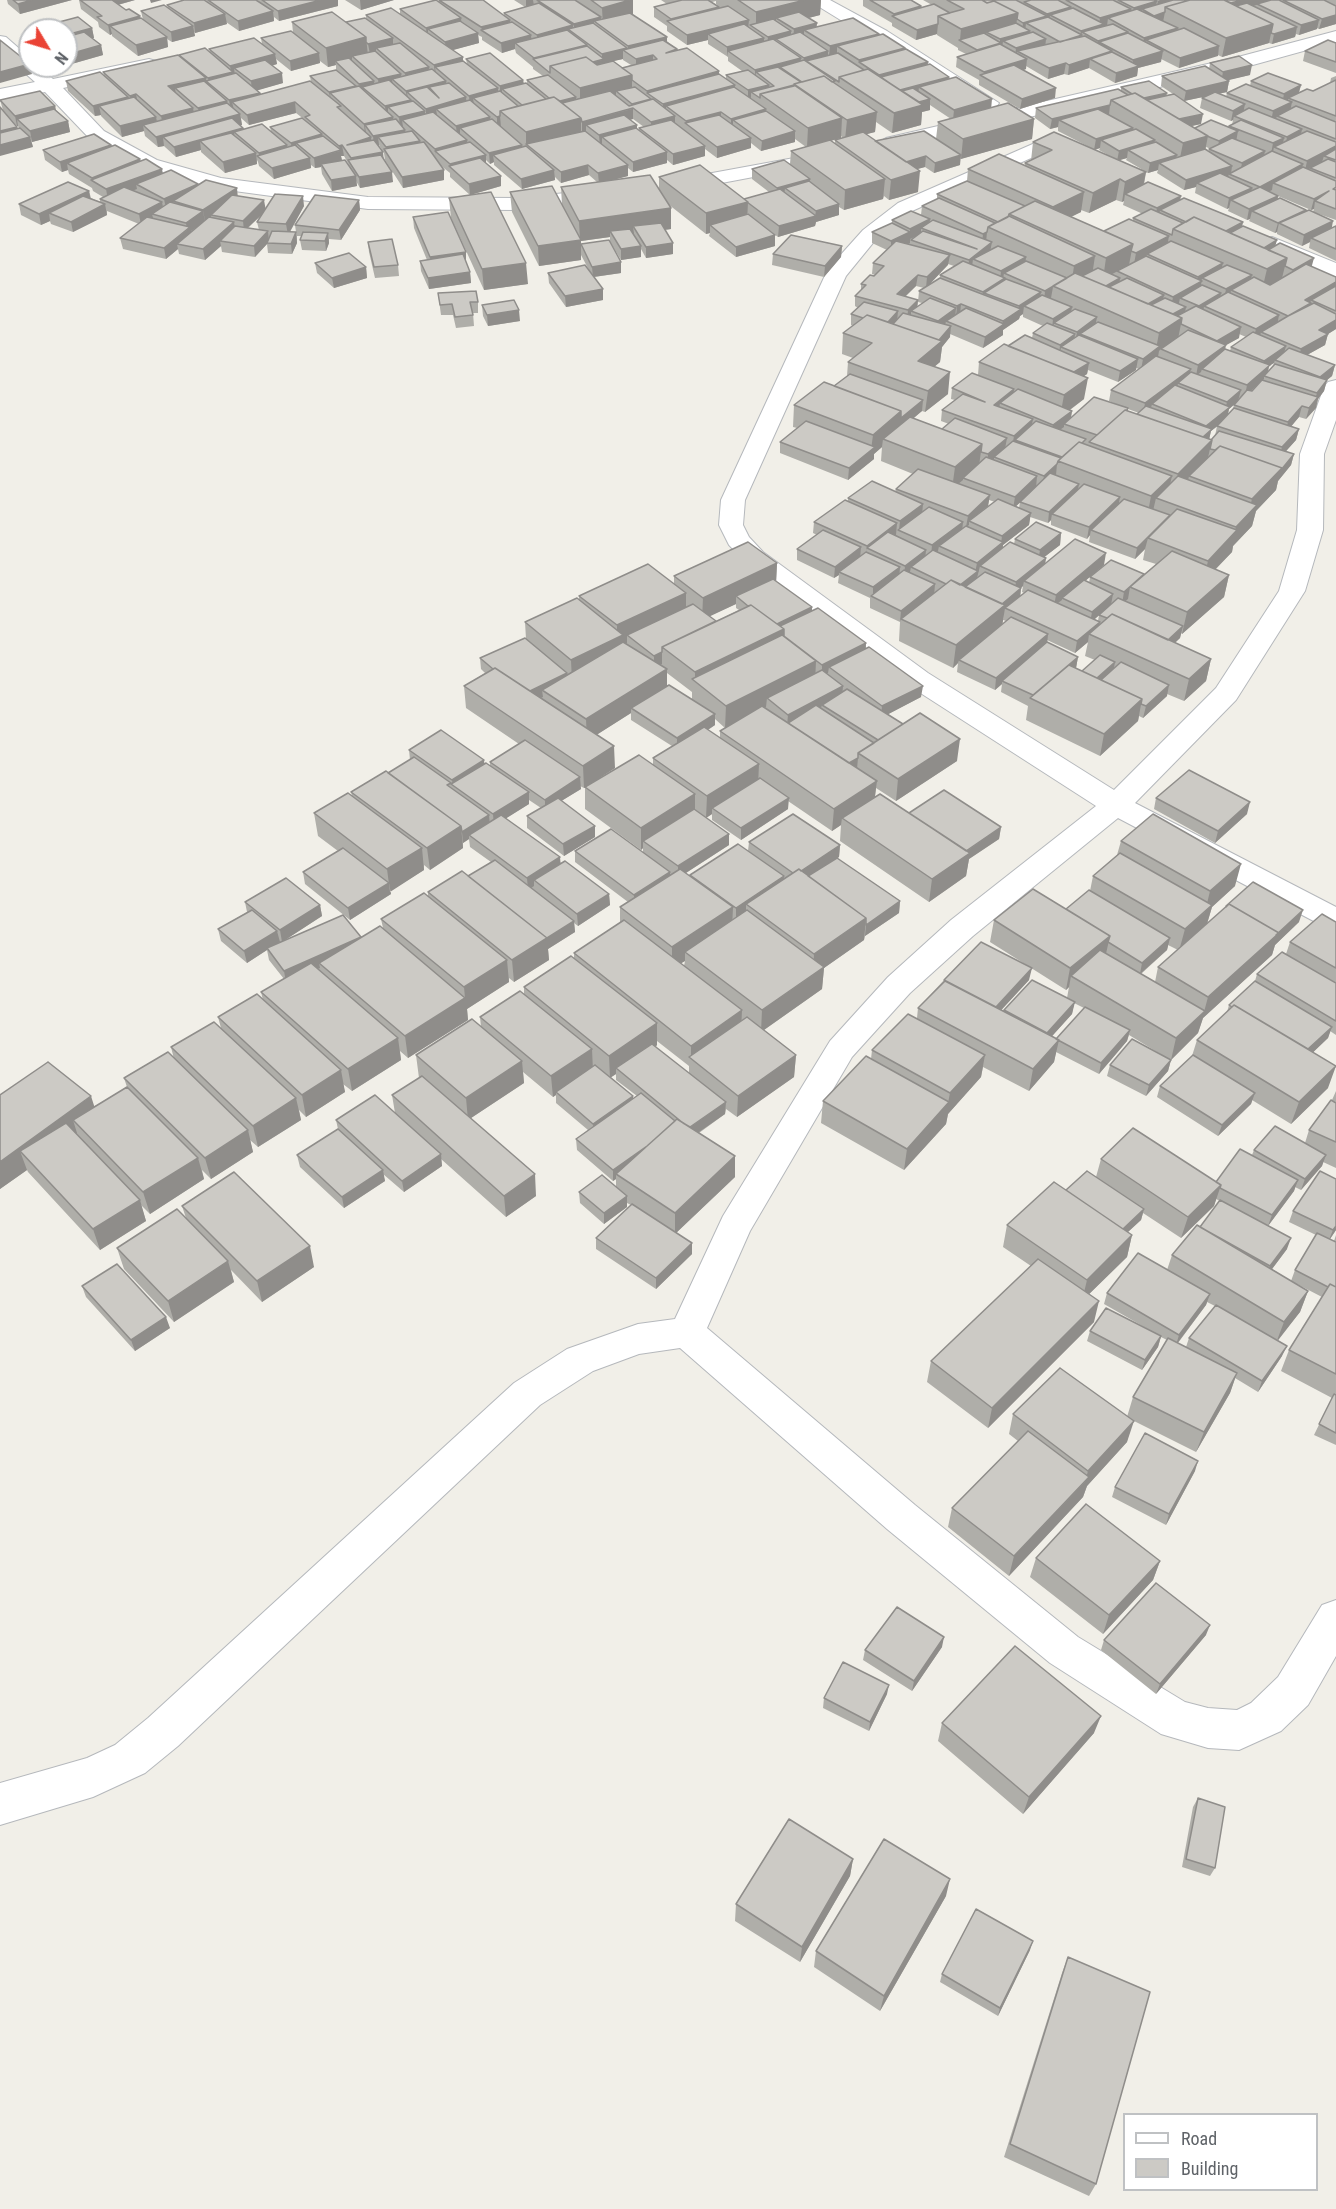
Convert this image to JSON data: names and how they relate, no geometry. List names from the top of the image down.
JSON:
{
  "legend": ["Road", "Building"],
  "north": "bottom right"
}
